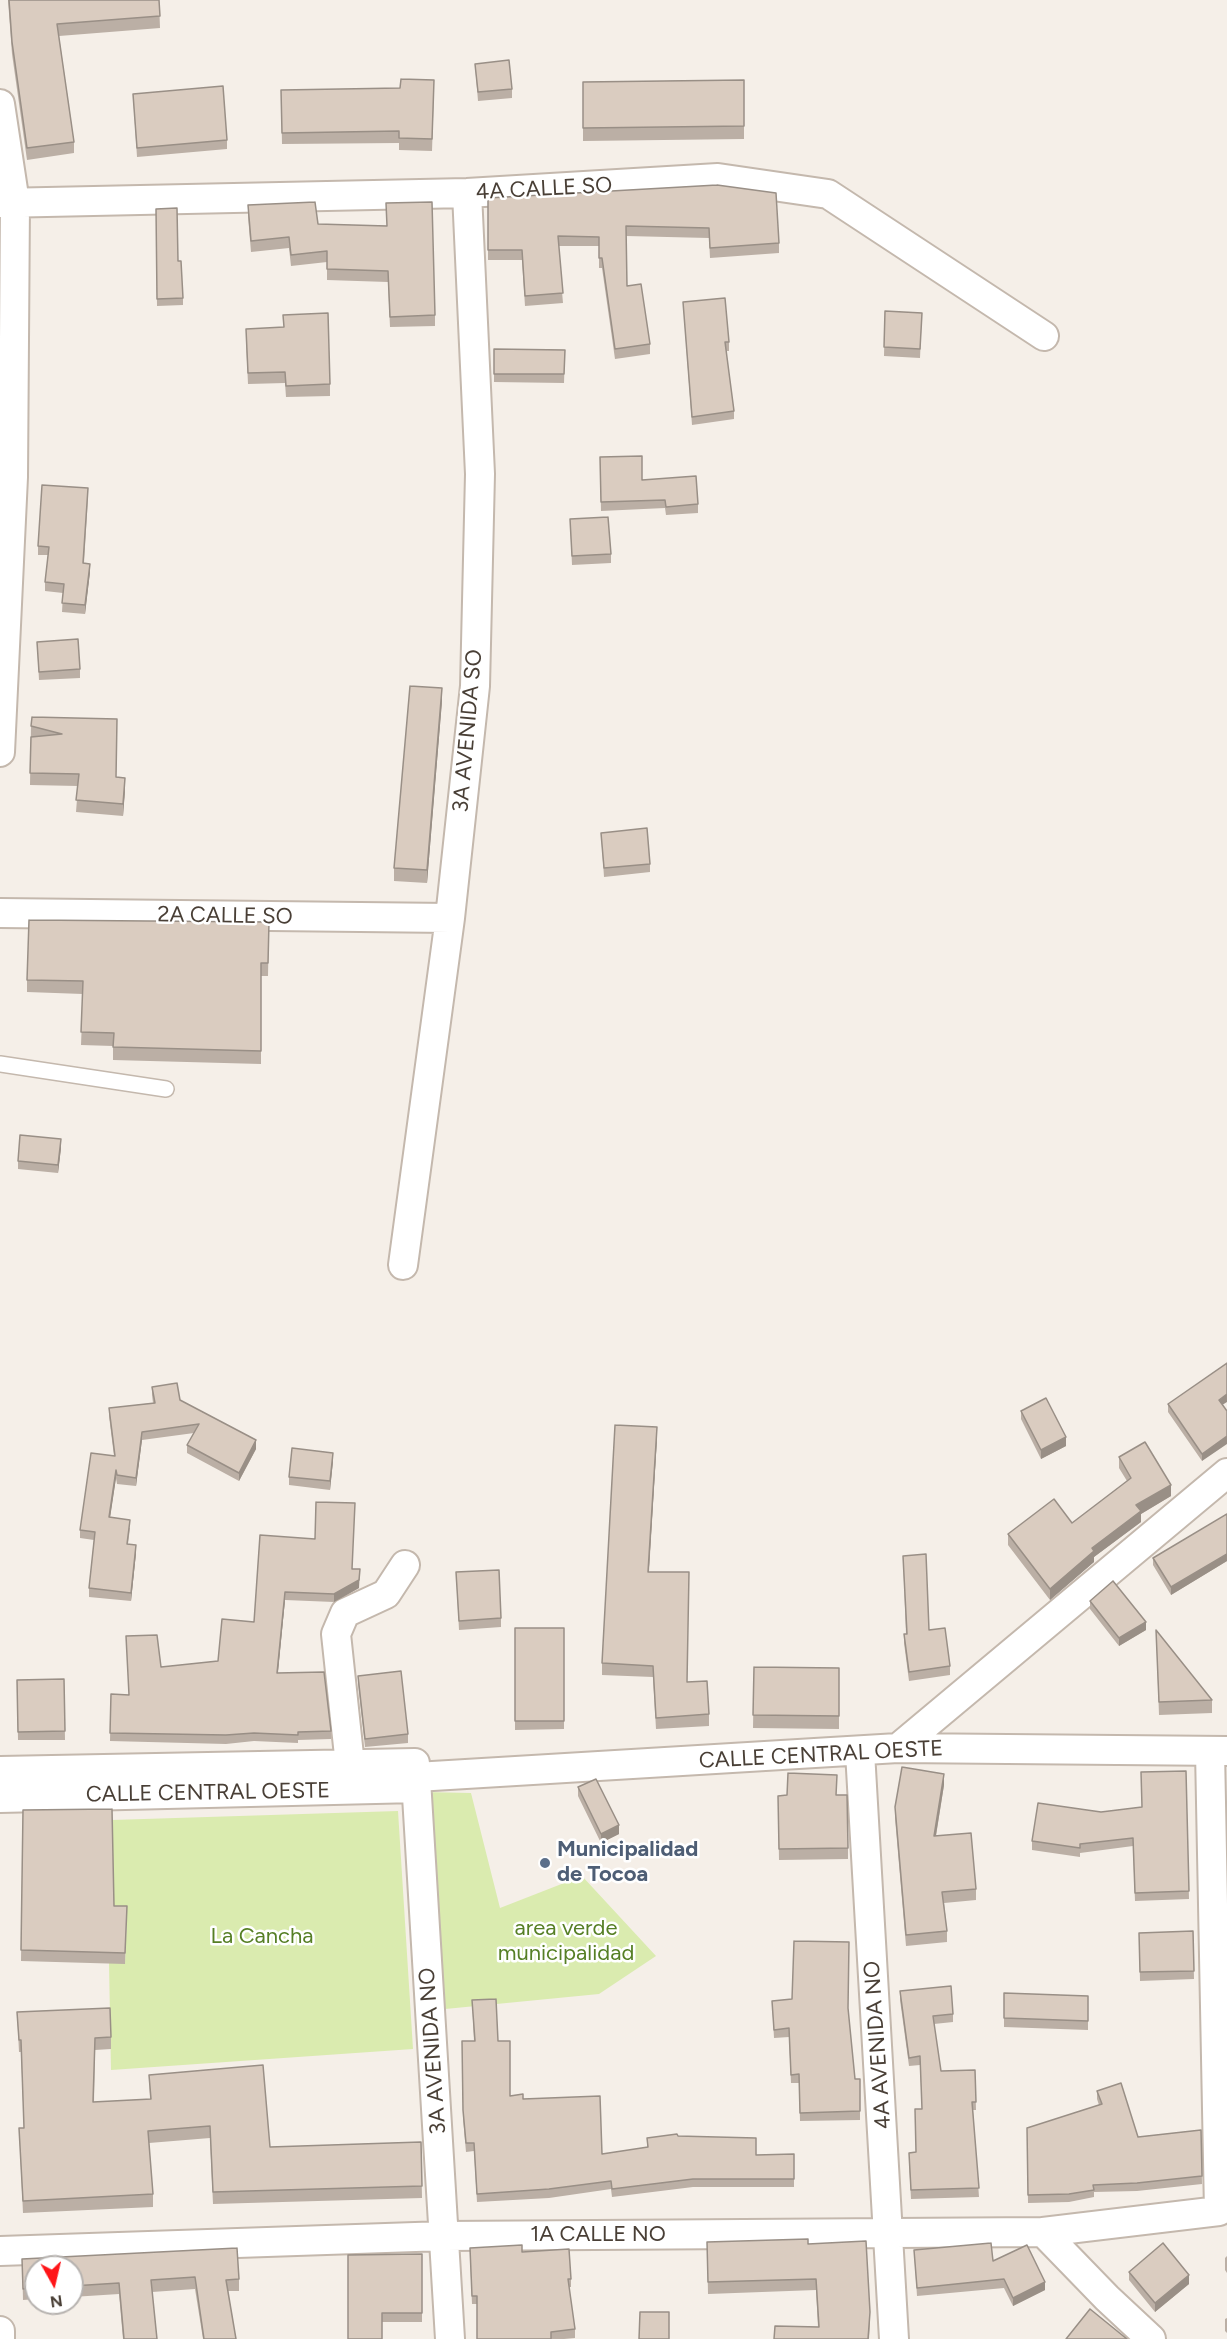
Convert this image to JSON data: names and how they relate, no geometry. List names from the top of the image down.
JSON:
{
  "streets": {
    "street": [
      "4A CALLE SO",
      "3A AVENIDA SO",
      "2A CALLE SO",
      "CALLE CENTRAL OESTE",
      "4A AVENIDA NO",
      "3A AVENIDA NO",
      "1A CALLE NO"
    ]
  },
  "crossings": [
    ["4A CALLE SO", "3A AVENIDA SO"],
    ["3A AVENIDA SO", "2A CALLE SO"],
    ["CALLE CENTRAL OESTE", "4A AVENIDA NO"],
    ["CALLE CENTRAL OESTE", "3A AVENIDA NO"],
    ["CALLE CENTRAL OESTE", "1A CALLE NO"],
    ["4A AVENIDA NO", "1A CALLE NO"],
    ["3A AVENIDA NO", "1A CALLE NO"]
  ],
  "parks": ["area verde municipalidad", "La Cancha"],
  "places": ["Municipalidad de Tocoa"],
  "north": "bottom"
}
